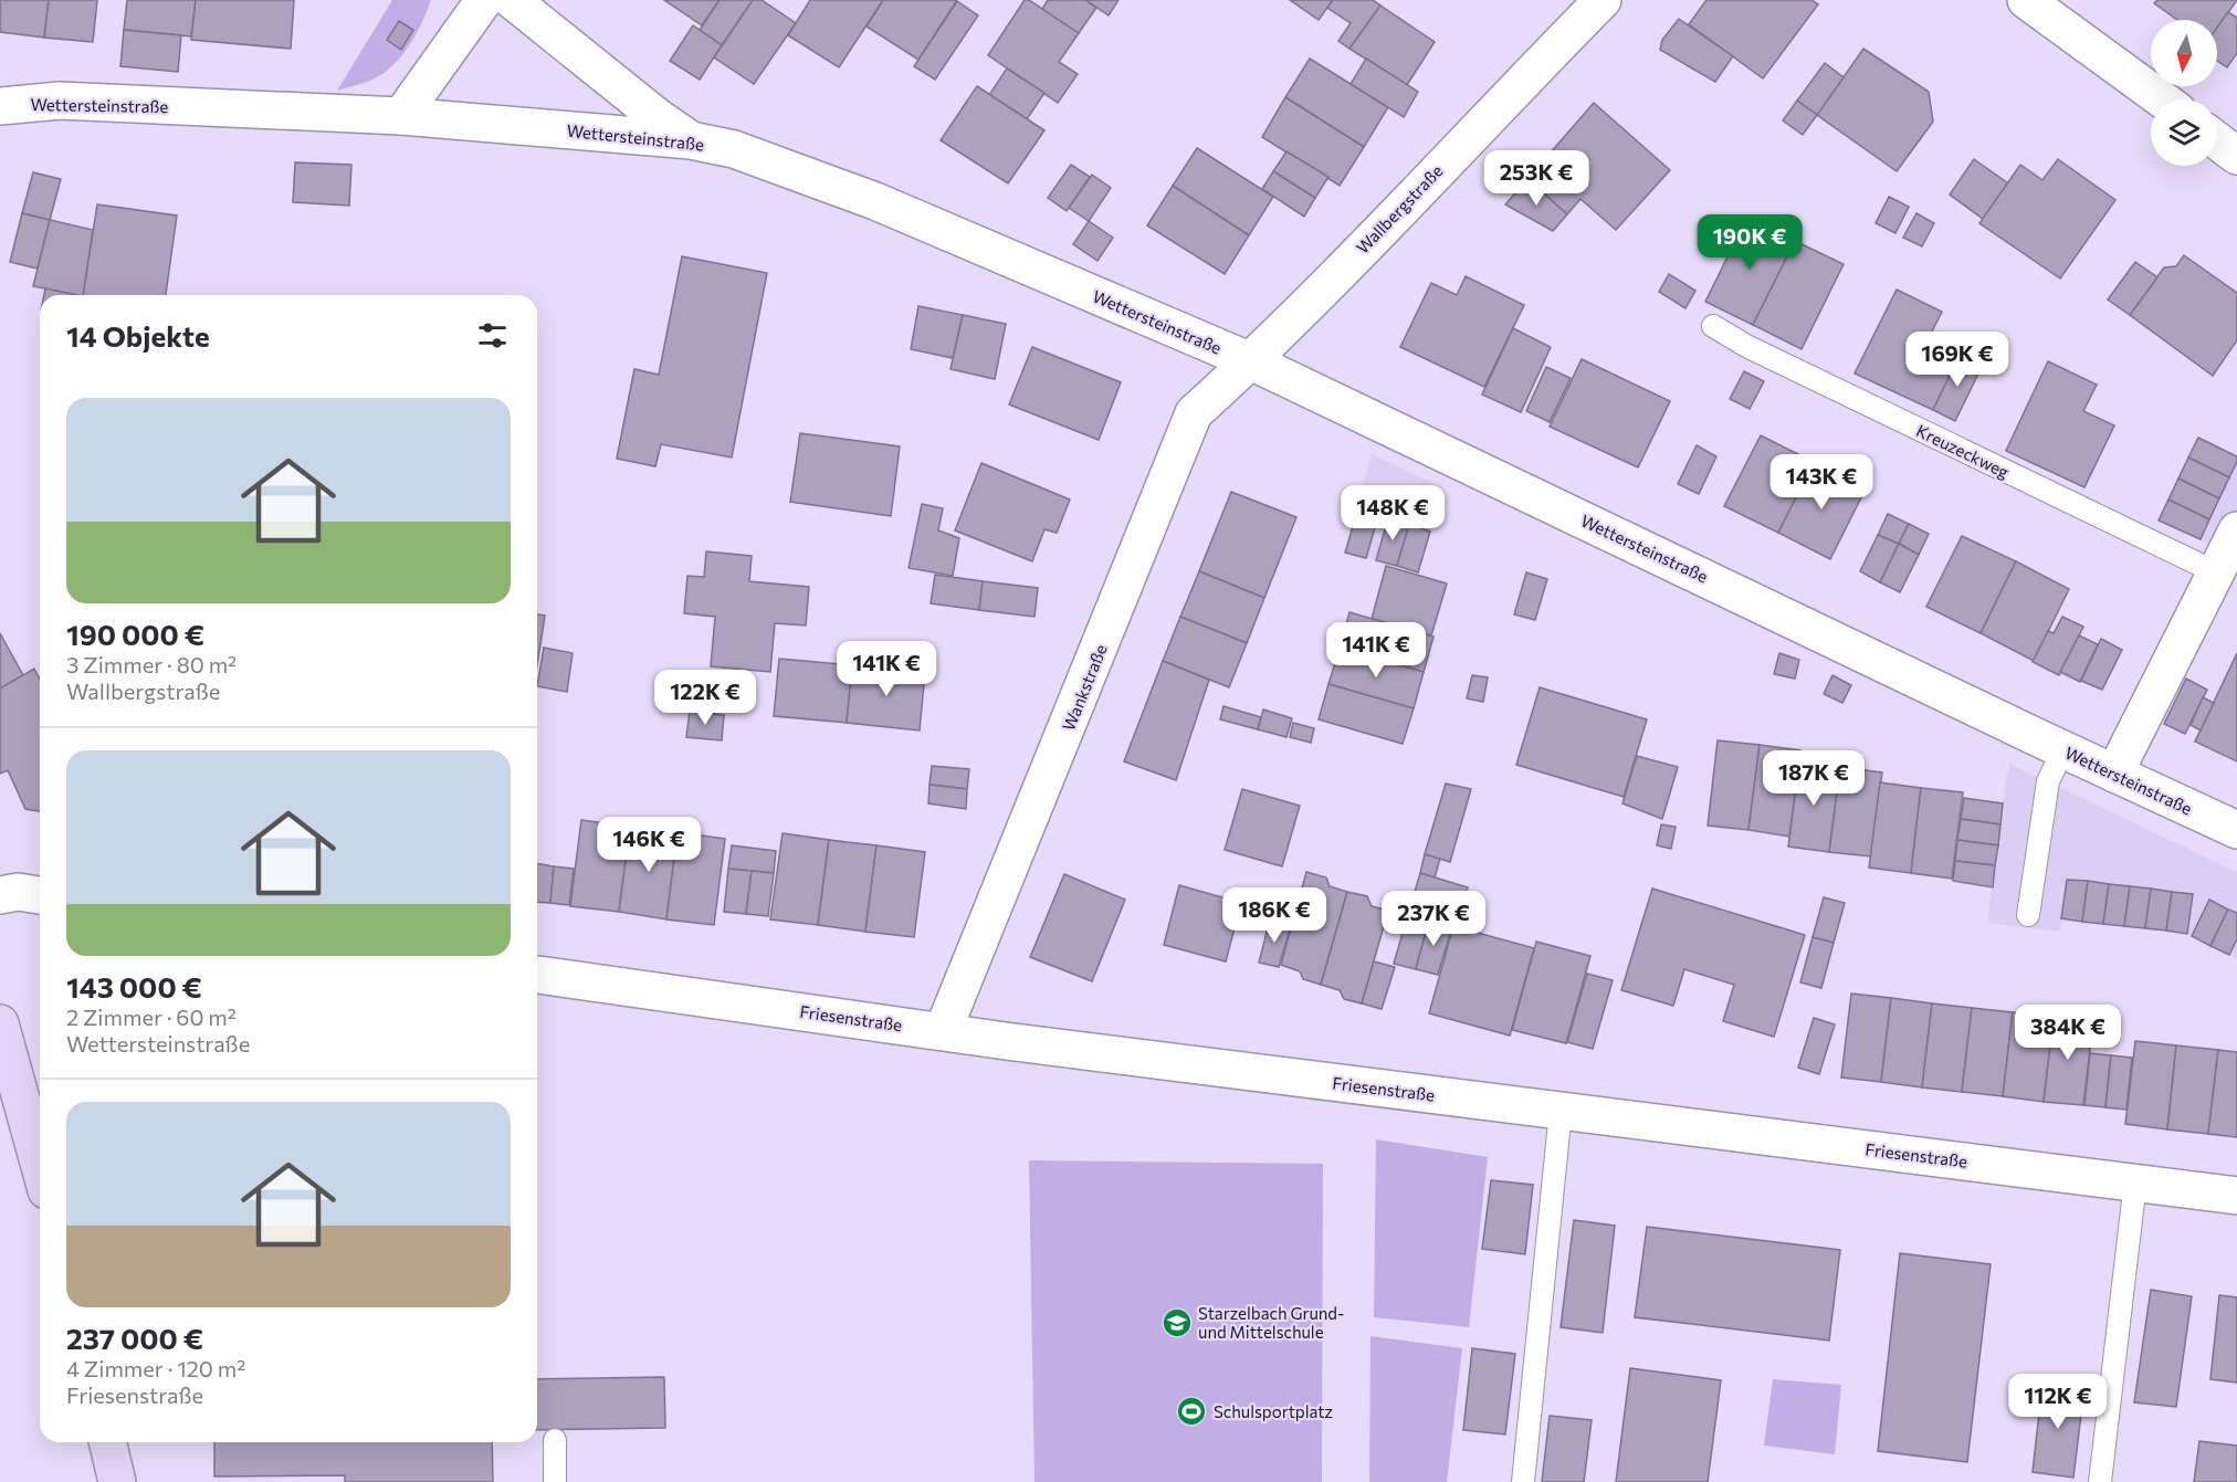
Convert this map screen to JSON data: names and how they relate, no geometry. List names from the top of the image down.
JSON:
{
  "streets": {
    "street": [
      "Wettersteinstraße",
      "Wallbergstraße",
      "Wankstraße",
      "Friesenstraße"
    ],
    "lane": ["Kreuzeckweg"]
  },
  "crossings": [
    ["Wettersteinstraße", "Wallbergstraße"],
    ["Wettersteinstraße", "Wankstraße"],
    ["Wallbergstraße", "Wankstraße"],
    ["Wankstraße", "Friesenstraße"]
  ],
  "places": {
    "school or university": ["Starzelbach Grund- und Mittelschule"],
    "sports": ["Schulsportplatz"]
  },
  "north": "bottom",
  "page": {
    "price": [
      "253K €",
      "190K €",
      "169K €",
      "143K €",
      "148K €",
      "141K €",
      "141K €",
      "122K €",
      "187K €",
      "146K €",
      "186K €",
      "237K €",
      "384K €",
      "112K €"
    ],
    "heading": "14 Objekte",
    "list": [
      {
        "name": "190 000 €",
        "note": "3 Zimmer · 80 m² · Wallbergstraße"
      },
      {
        "name": "143 000 €",
        "note": "2 Zimmer · 60 m² · Wettersteinstraße"
      },
      {
        "name": "237 000 €",
        "note": "4 Zimmer · 120 m² · Friesenstraße"
      }
    ]
  }
}
